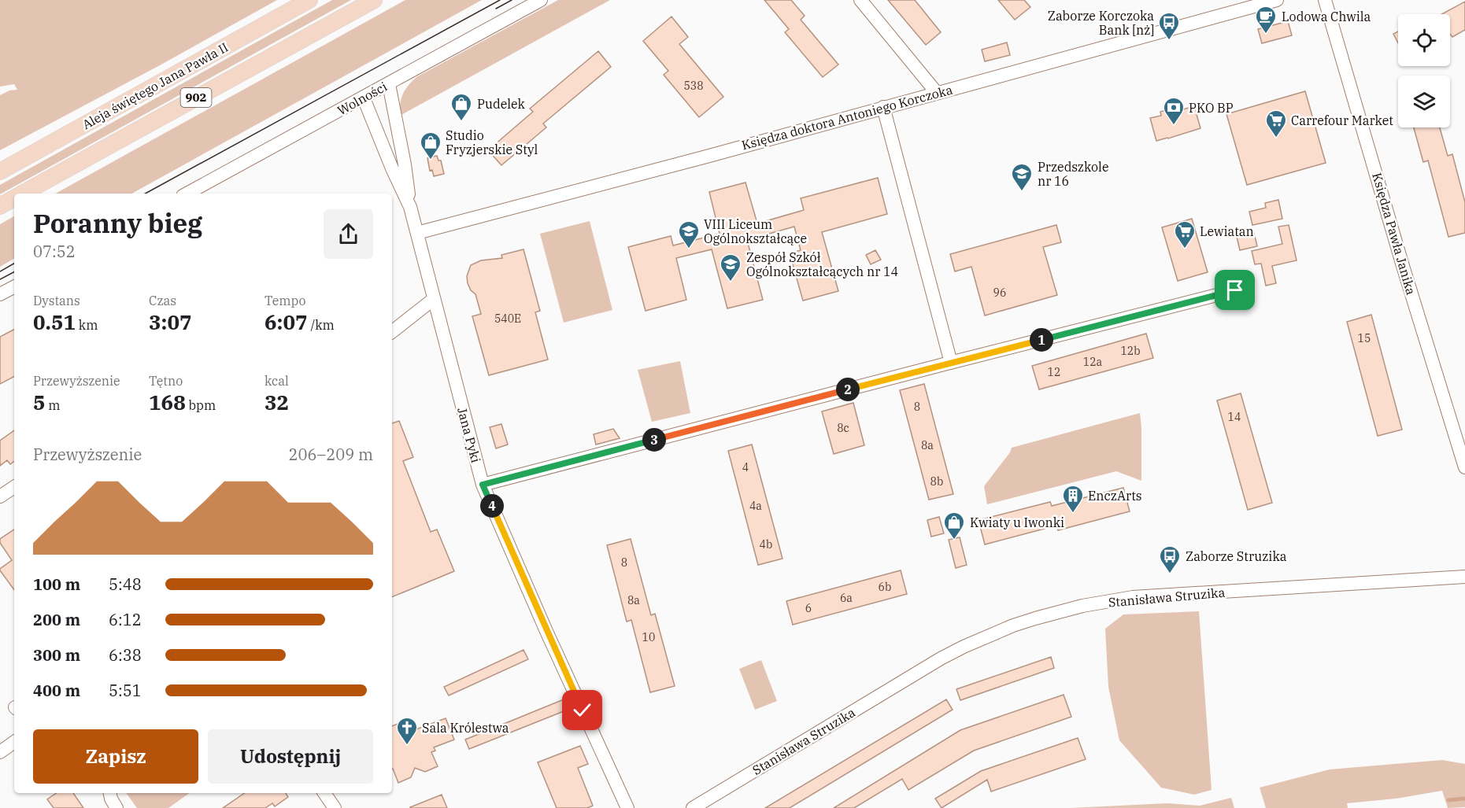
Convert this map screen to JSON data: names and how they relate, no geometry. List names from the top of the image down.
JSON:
{
  "streets": {
    "main road": ["Aleja świętego Jana Pawła II", "902"],
    "street": [
      "Wolności",
      "Księdza doktora Antoniego Korczoka",
      "Księdza Pawła Janika",
      "Jana Pyki",
      "Stanisława Struzika"
    ]
  },
  "crossings": [
    ["Wolności", "Jana Pyki"],
    ["Księdza doktora Antoniego Korczoka", "Jana Pyki"]
  ],
  "places": {
    "cafe": ["Lodowa Chwila"],
    "bus stop": ["Zaborze Korczoka Bank [nż]", "Zaborze Struzika"],
    "shop": ["Pudelek", "Studio Fryzjerskie Styl", "Kwiaty u Iwonki"],
    "bank": ["PKO BP"],
    "supermarket": ["Carrefour Market", "Lewiatan"],
    "school or university": ["Przedszkole nr 16", "VIII Liceum Ogólnokształcące", "Zespół Szkół Ogólnokształcących nr 14"],
    "building": ["EnczArts"],
    "church": ["Sala Królestwa"]
  },
  "house_numbers": [
    "538",
    "96",
    "540E",
    "15",
    "12b",
    "12a",
    "12",
    "8",
    "14",
    "8c",
    "8a",
    "4",
    "8b",
    "4a",
    "4b",
    "8",
    "6b",
    "6a",
    "8a",
    "6",
    "10"
  ],
  "page": {
    "heading": ["Poranny bieg", "07:52"],
    "stats": [
      ["Dystans", "0.51 km"],
      ["Czas", "3:07"],
      ["Tempo", "6:07 /km"],
      ["Przewyższenie", "5 m"],
      ["Tętno", "168 bpm"],
      ["kcal", "32"]
    ],
    "pins": [
      "1",
      "2",
      "3",
      "4"
    ],
    "chart": ["Przewyższenie", "206–209 m"],
    "list": [
      {
        "name": "100 m",
        "note": "5:48"
      },
      {
        "name": "200 m",
        "note": "6:12"
      },
      {
        "name": "300 m",
        "note": "6:38"
      },
      {
        "name": "400 m",
        "note": "5:51"
      }
    ],
    "buttons": ["Zapisz", "Udostępnij"]
  }
}
